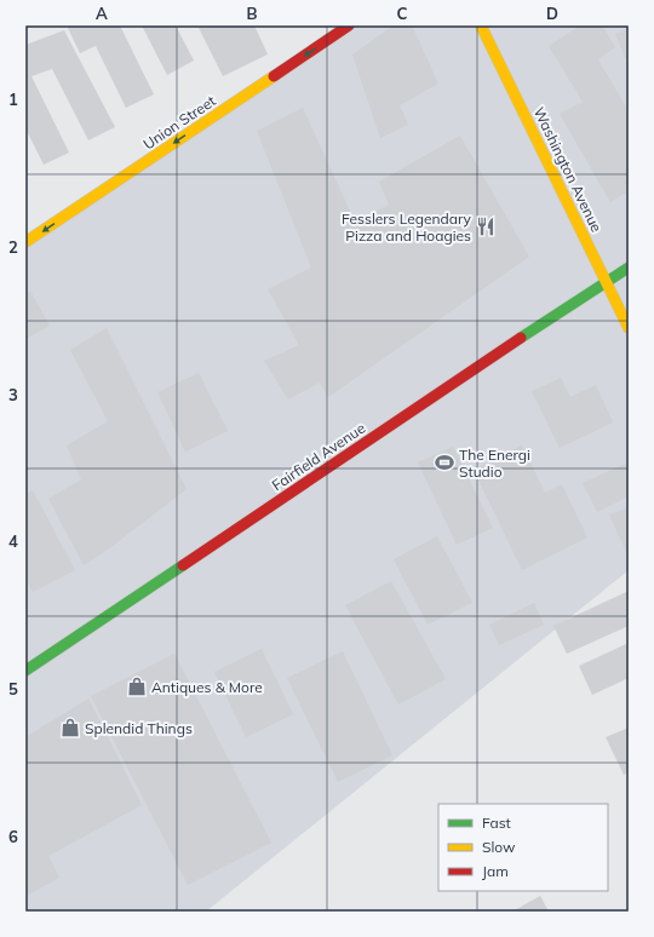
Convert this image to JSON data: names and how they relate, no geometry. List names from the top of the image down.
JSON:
{
  "streets": {
    "street": ["Union Street", "Washington Avenue", "Fairfield Avenue"]
  },
  "crossings": [
    ["Washington Avenue", "Fairfield Avenue"]
  ],
  "one_way": ["Union Street"],
  "places": {
    "restaurant": ["Fesslers Legendary Pizza and Hoagies"],
    "sports": ["The Energi Studio"],
    "shop": ["Antiques & More", "Splendid Things"]
  },
  "legend": ["Fast", "Slow", "Jam"],
  "grid": {
    "columns": [
      "A",
      "B",
      "C",
      "D"
    ],
    "rows": [
      "1",
      "2",
      "3",
      "4",
      "5",
      "6"
    ]
  }
}
